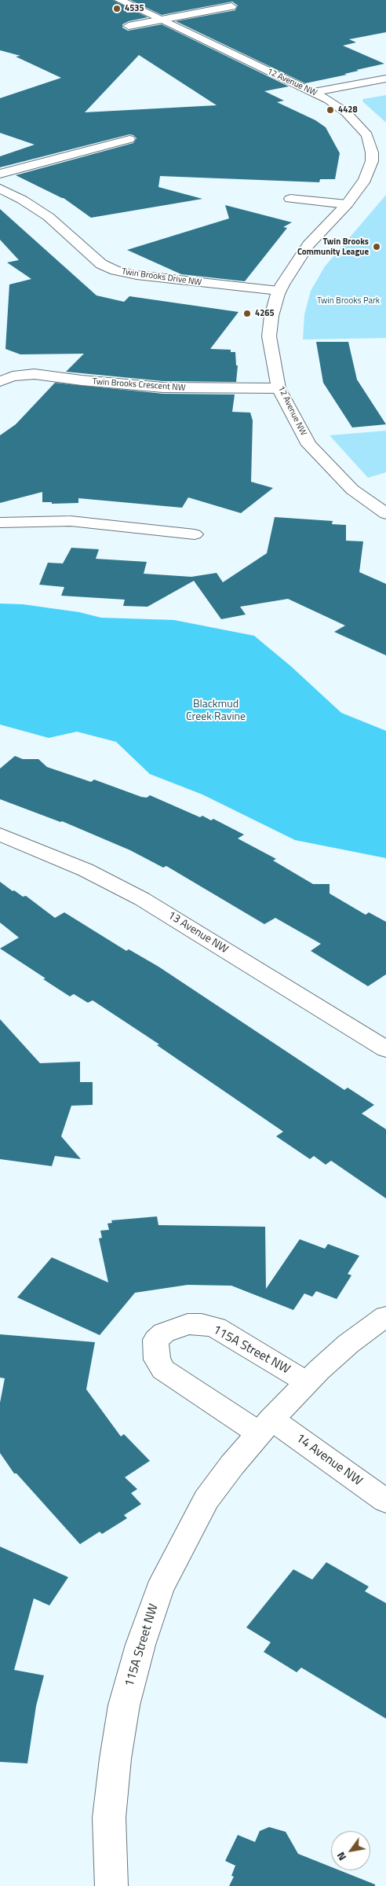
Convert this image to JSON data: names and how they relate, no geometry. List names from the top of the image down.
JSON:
{
  "streets": {
    "street": [
      "12 Avenue NW",
      "Twin Brooks Drive NW",
      "Twin Brooks Crescent NW",
      "13 Avenue NW",
      "115A Street NW",
      "14 Avenue NW"
    ]
  },
  "crossings": [
    ["12 Avenue NW", "Twin Brooks Drive NW"],
    ["12 Avenue NW", "Twin Brooks Crescent NW"],
    ["115A Street NW", "14 Avenue NW"]
  ],
  "parks": ["Twin Brooks Park", "Blackmud Creek Ravine"],
  "places": [
    "4535",
    "4428",
    "Twin Brooks Community League",
    "4265"
  ],
  "north": "bottom left"
}
